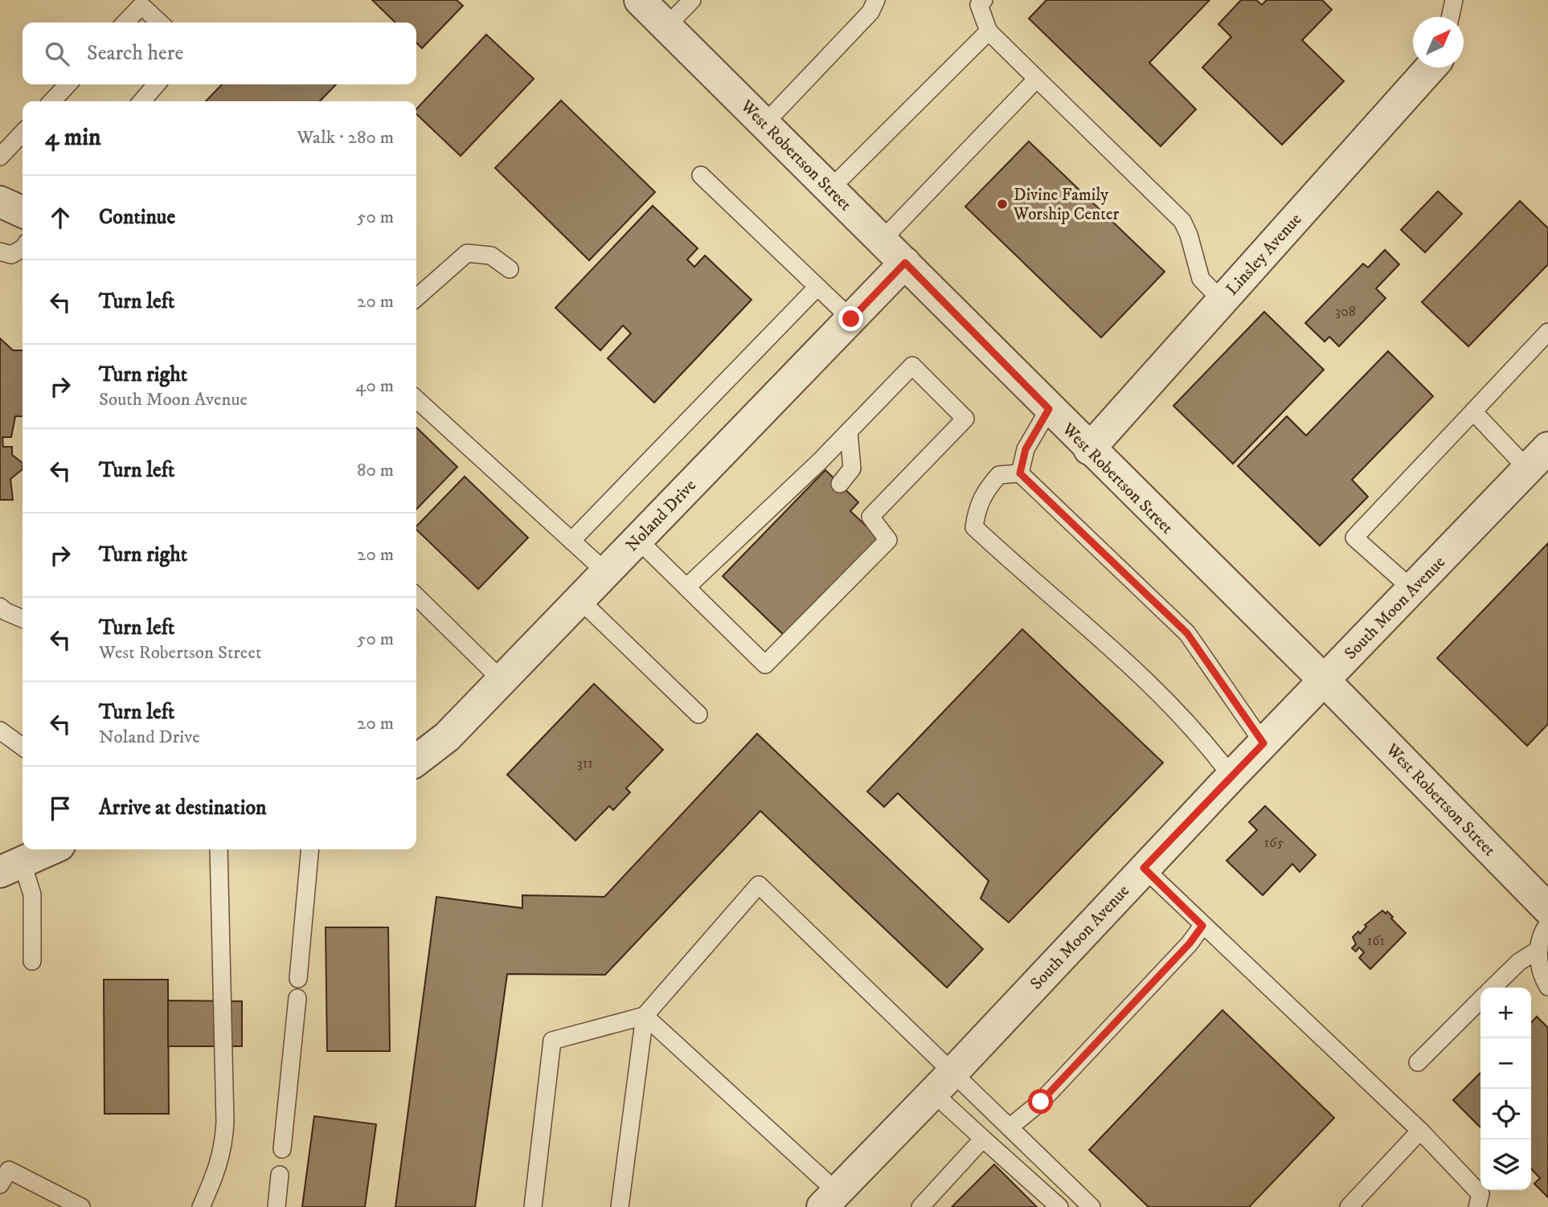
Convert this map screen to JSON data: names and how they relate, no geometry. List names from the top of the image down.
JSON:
{
  "streets": {
    "street": [
      "West Robertson Street",
      "Linsley Avenue",
      "Noland Drive",
      "South Moon Avenue"
    ]
  },
  "crossings": [
    ["West Robertson Street", "Linsley Avenue"],
    ["West Robertson Street", "Noland Drive"],
    ["West Robertson Street", "South Moon Avenue"]
  ],
  "places": ["Divine Family Worship Center"],
  "house_numbers": [
    "308",
    "311",
    "165",
    "161"
  ],
  "north": "top right",
  "page": {
    "search": "Search here",
    "heading": ["4 min", "Walk · 280 m"],
    "list": [
      ["Continue", "50 m"],
      ["Turn left", "20 m"],
      ["Turn right", "South Moon Avenue", "40 m"],
      ["Turn left", "80 m"],
      ["Turn right", "20 m"],
      ["Turn left", "West Robertson Street", "50 m"],
      ["Turn left", "Noland Drive", "20 m"],
      "Arrive at destination"
    ],
    "map_buttons": ["+", "−"]
  }
}
